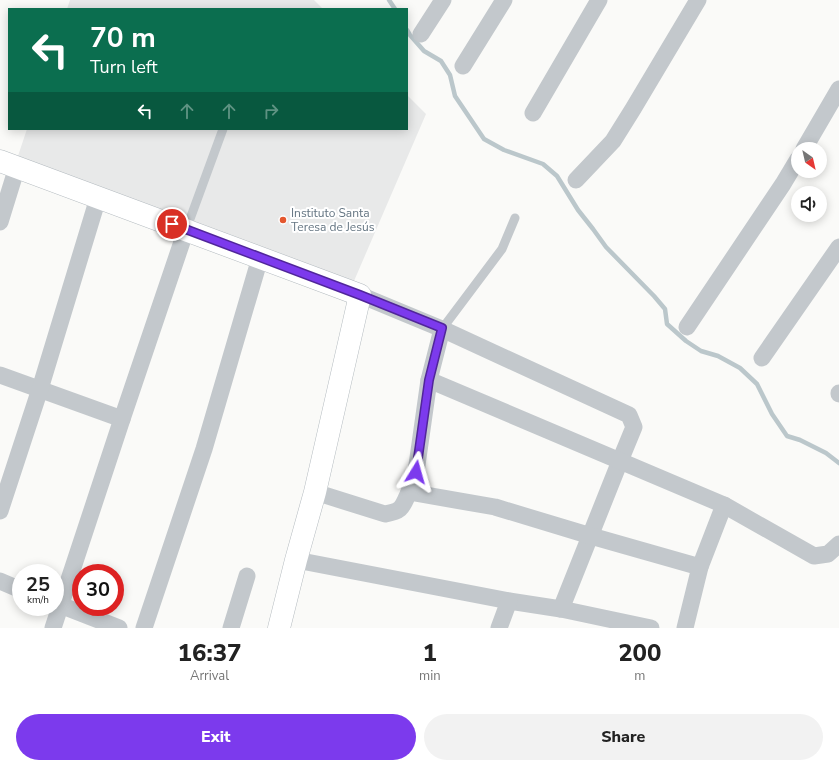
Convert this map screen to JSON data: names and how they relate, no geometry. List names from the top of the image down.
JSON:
{
  "places": ["Instituto Santa Teresa de Jesús"],
  "north": "bottom right",
  "page": {
    "turn": ["70 m", "Turn left"],
    "speed": "25 km/h",
    "limit": "30",
    "eta": [
      "16:37",
      "Arrival",
      "1",
      "min",
      "200",
      "m"
    ],
    "buttons": ["Exit", "Share"]
  }
}
